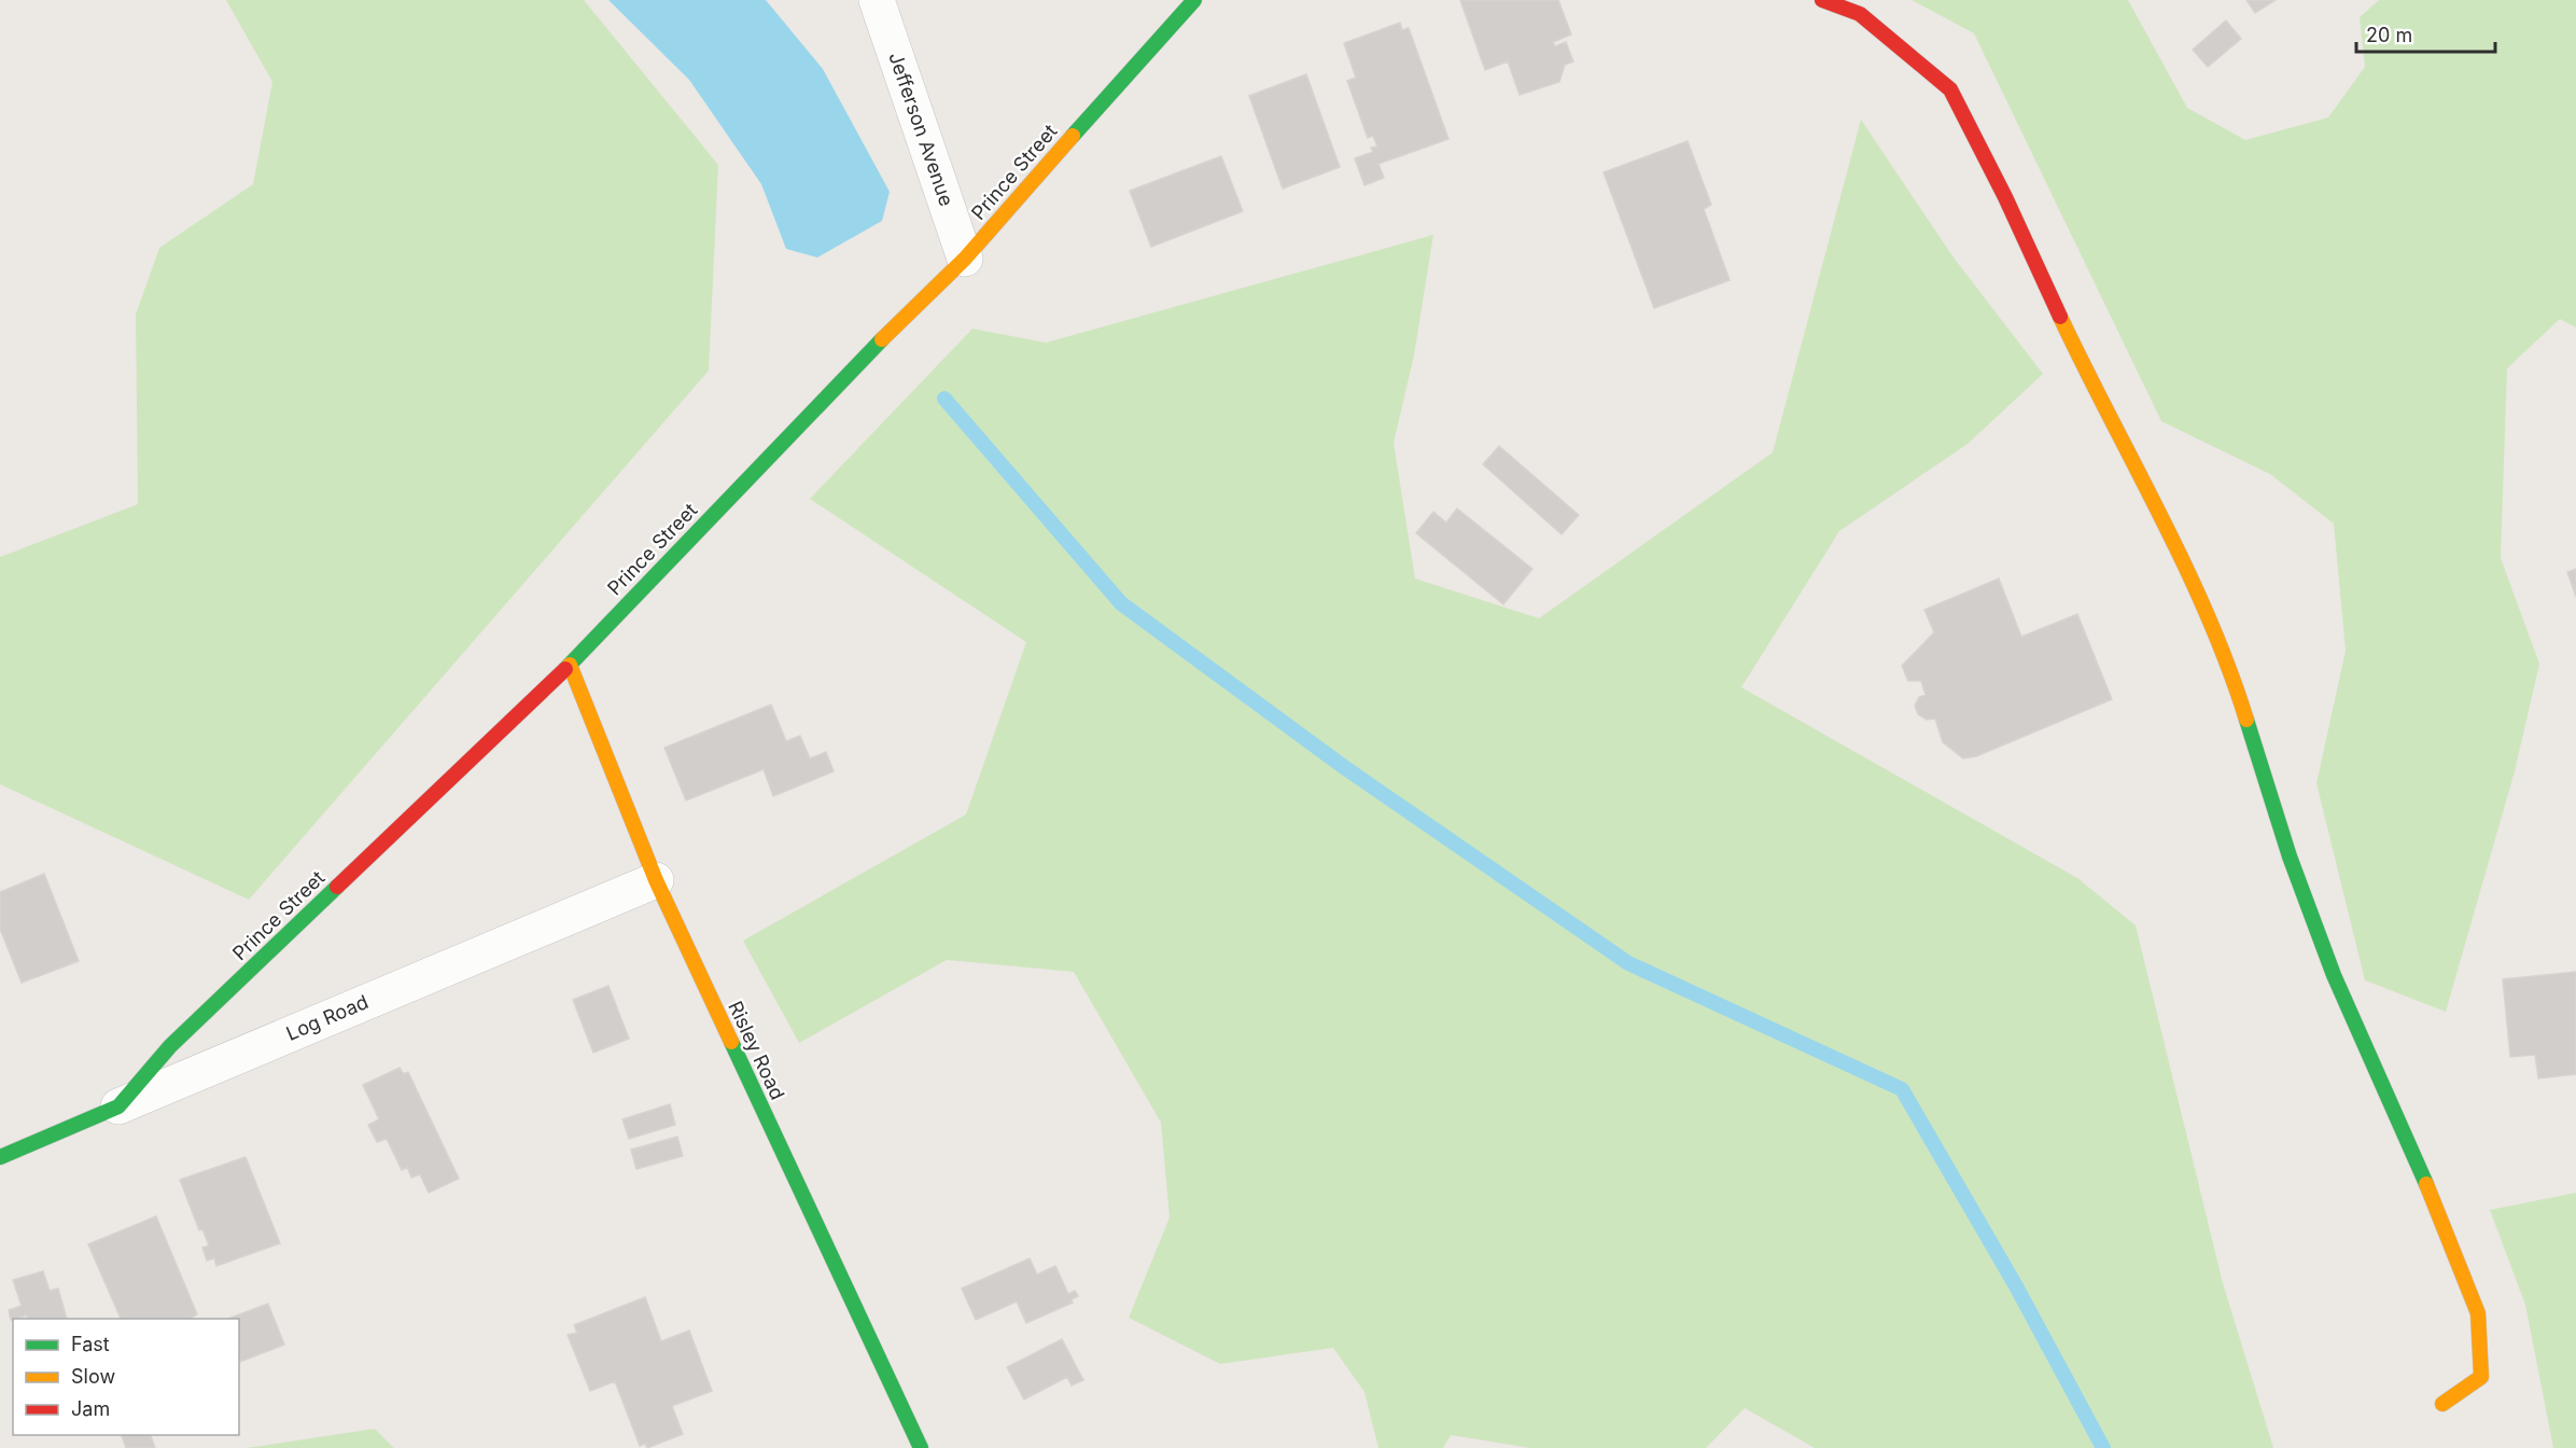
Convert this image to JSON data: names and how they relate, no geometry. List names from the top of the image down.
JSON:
{
  "streets": {
    "street": [
      "Jefferson Avenue",
      "Prince Street",
      "Log Road",
      "Risley Road"
    ]
  },
  "crossings": [
    ["Jefferson Avenue", "Prince Street"],
    ["Prince Street", "Log Road"],
    ["Prince Street", "Risley Road"],
    ["Log Road", "Risley Road"]
  ],
  "legend": ["Fast", "Slow", "Jam"],
  "scale_bar": "20 m"
}
